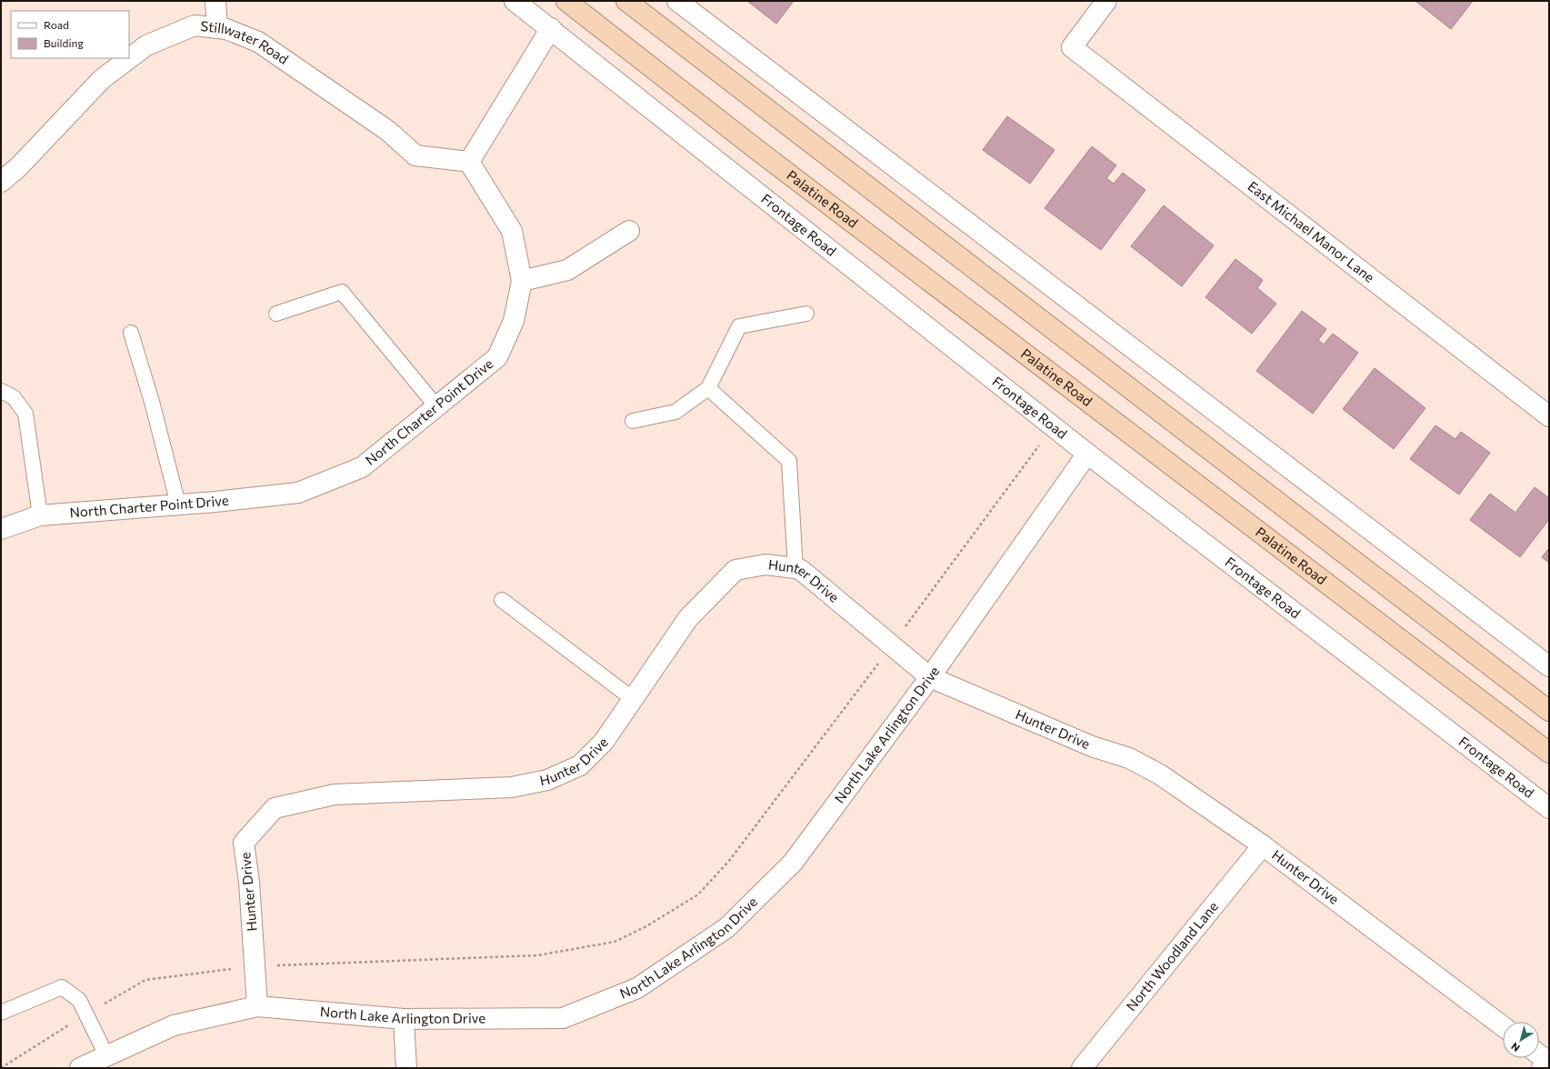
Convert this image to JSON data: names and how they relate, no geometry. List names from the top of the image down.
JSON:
{
  "streets": {
    "highway": ["Palatine Road"],
    "street": [
      "Stillwater Road",
      "Frontage Road",
      "East Michael Manor Lane",
      "North Charter Point Drive",
      "Hunter Drive",
      "North Lake Arlington Drive",
      "North Woodland Lane"
    ]
  },
  "crossings": [
    ["Stillwater Road", "North Charter Point Drive"],
    ["Frontage Road", "North Lake Arlington Drive"],
    ["Hunter Drive", "North Lake Arlington Drive"],
    ["Hunter Drive", "North Woodland Lane"]
  ],
  "legend": ["Road", "Building"],
  "north": "bottom left"
}
